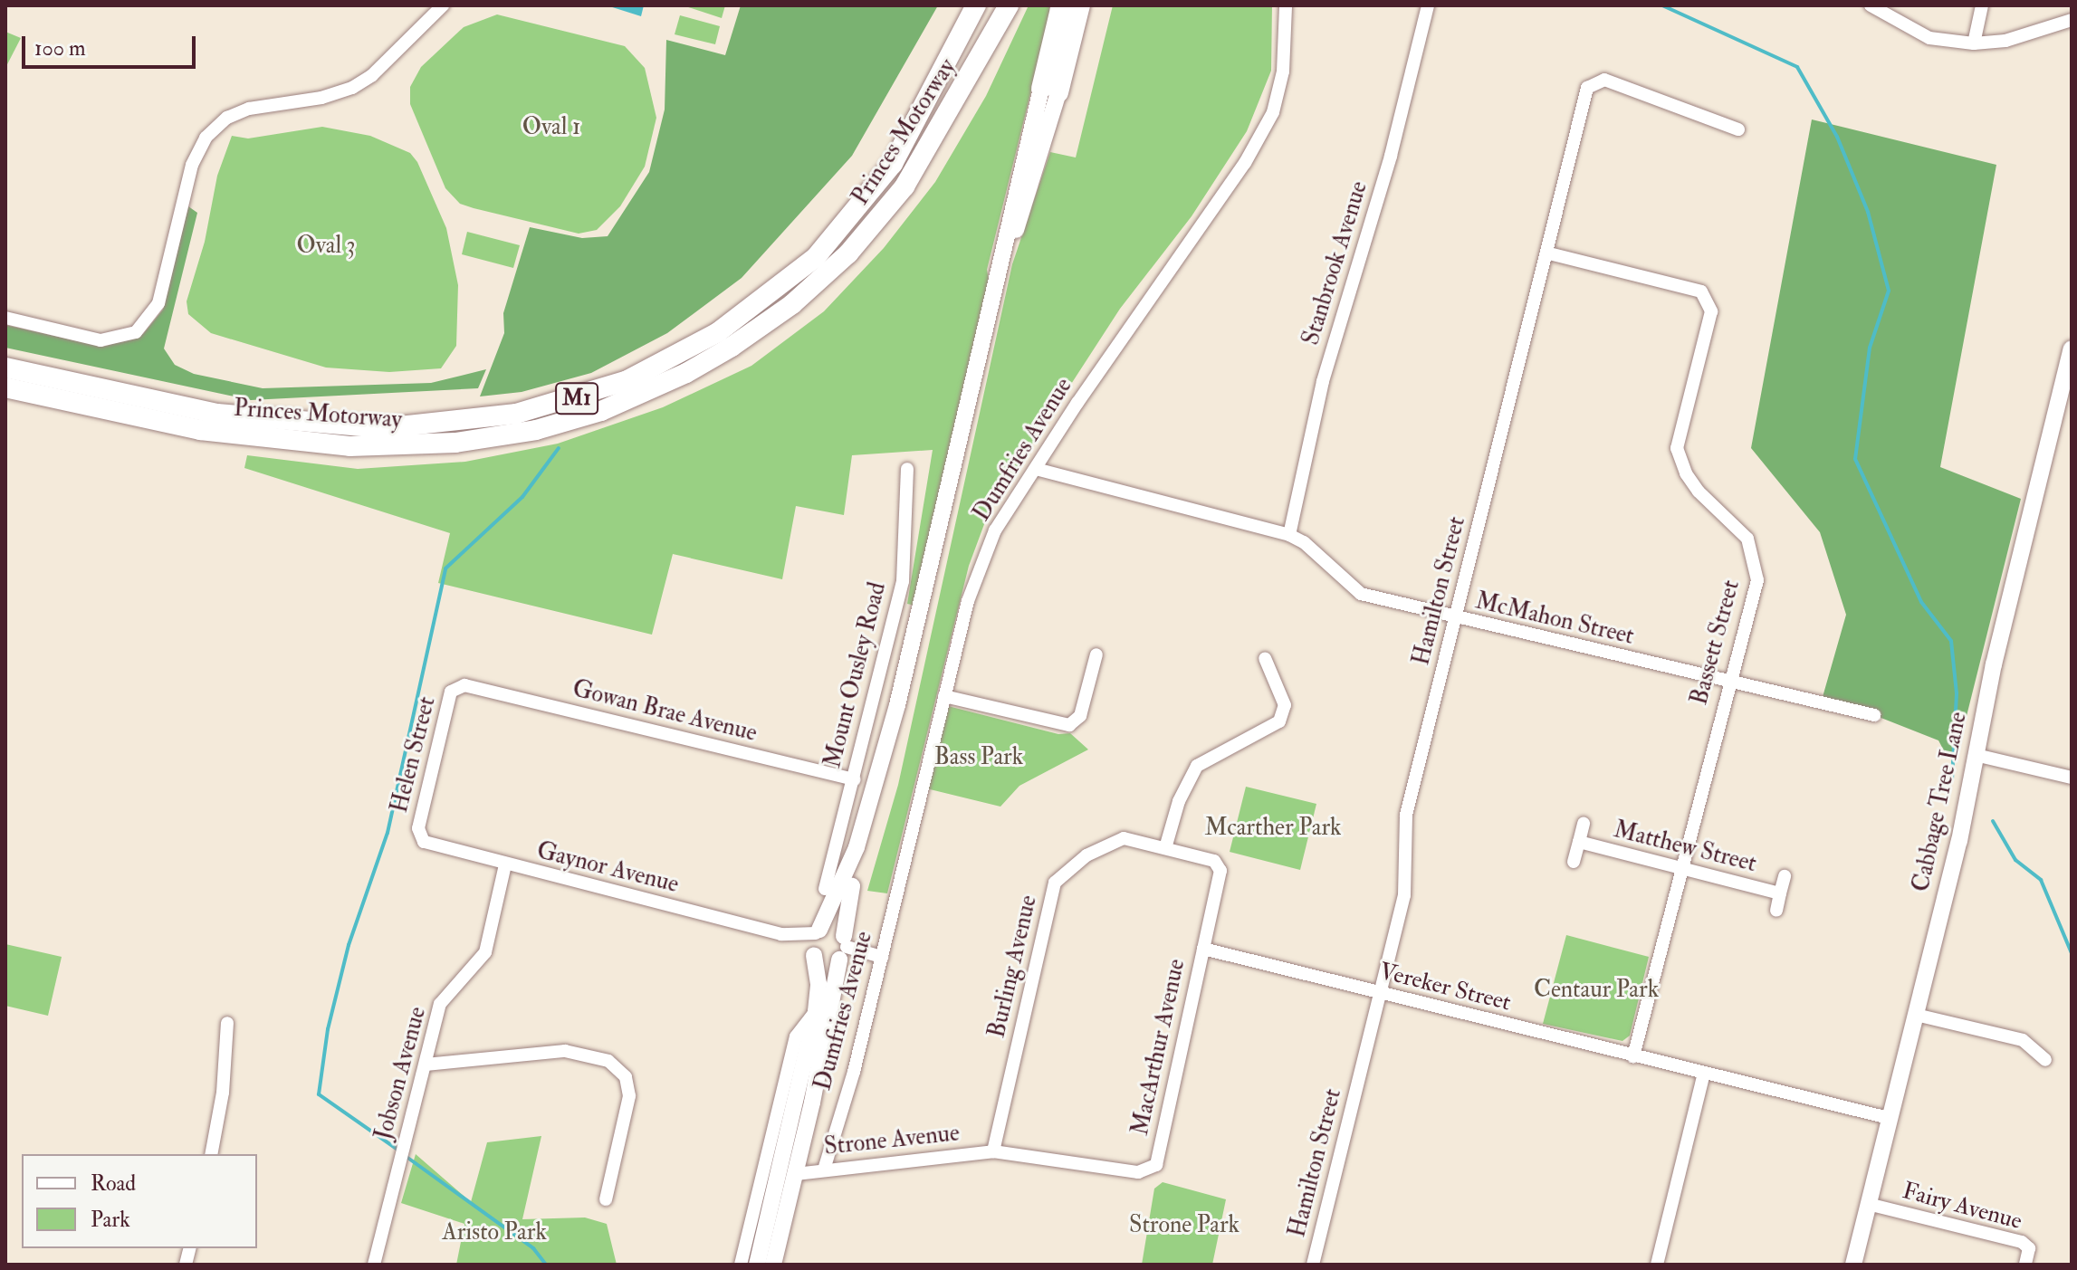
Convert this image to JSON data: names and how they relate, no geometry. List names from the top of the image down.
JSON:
{
  "streets": {
    "highway": ["Princes Motorway", "M1"],
    "main road": ["Mount Ousley Road", "Cabbage Tree Lane"],
    "street": [
      "Stanbrook Avenue",
      "Dumfries Avenue",
      "Hamilton Street",
      "McMahon Street",
      "Bassett Street",
      "Gowan Brae Avenue",
      "Helen Street",
      "Matthew Street",
      "Gaynor Avenue",
      "Burling Avenue",
      "Vereker Street",
      "MacArthur Avenue",
      "Jobson Avenue",
      "Strone Avenue",
      "Fairy Avenue"
    ]
  },
  "crossings": [
    ["Stanbrook Avenue", "McMahon Street"],
    ["Dumfries Avenue", "McMahon Street"],
    ["Dumfries Avenue", "Strone Avenue"],
    ["Hamilton Street", "McMahon Street"],
    ["Hamilton Street", "Bassett Street"],
    ["Hamilton Street", "Vereker Street"],
    ["McMahon Street", "Bassett Street"],
    ["Bassett Street", "Matthew Street"],
    ["Bassett Street", "Vereker Street"],
    ["Mount Ousley Road", "Gowan Brae Avenue"],
    ["Mount Ousley Road", "Gaynor Avenue"],
    ["Mount Ousley Road", "Strone Avenue"],
    ["Gowan Brae Avenue", "Helen Street"],
    ["Helen Street", "Gaynor Avenue"],
    ["Cabbage Tree Lane", "Vereker Street"],
    ["Cabbage Tree Lane", "Fairy Avenue"],
    ["Gaynor Avenue", "Jobson Avenue"],
    ["Burling Avenue", "Vereker Street"],
    ["Burling Avenue", "MacArthur Avenue"],
    ["Burling Avenue", "Strone Avenue"],
    ["Vereker Street", "MacArthur Avenue"],
    ["MacArthur Avenue", "Strone Avenue"]
  ],
  "parks": [
    "Oval 1",
    "Oval 3",
    "Bass Park",
    "Mcarther Park",
    "Centaur Park",
    "Strone Park",
    "Aristo Park"
  ],
  "legend": ["Road", "Park"],
  "scale_bar": "100 m"
}
